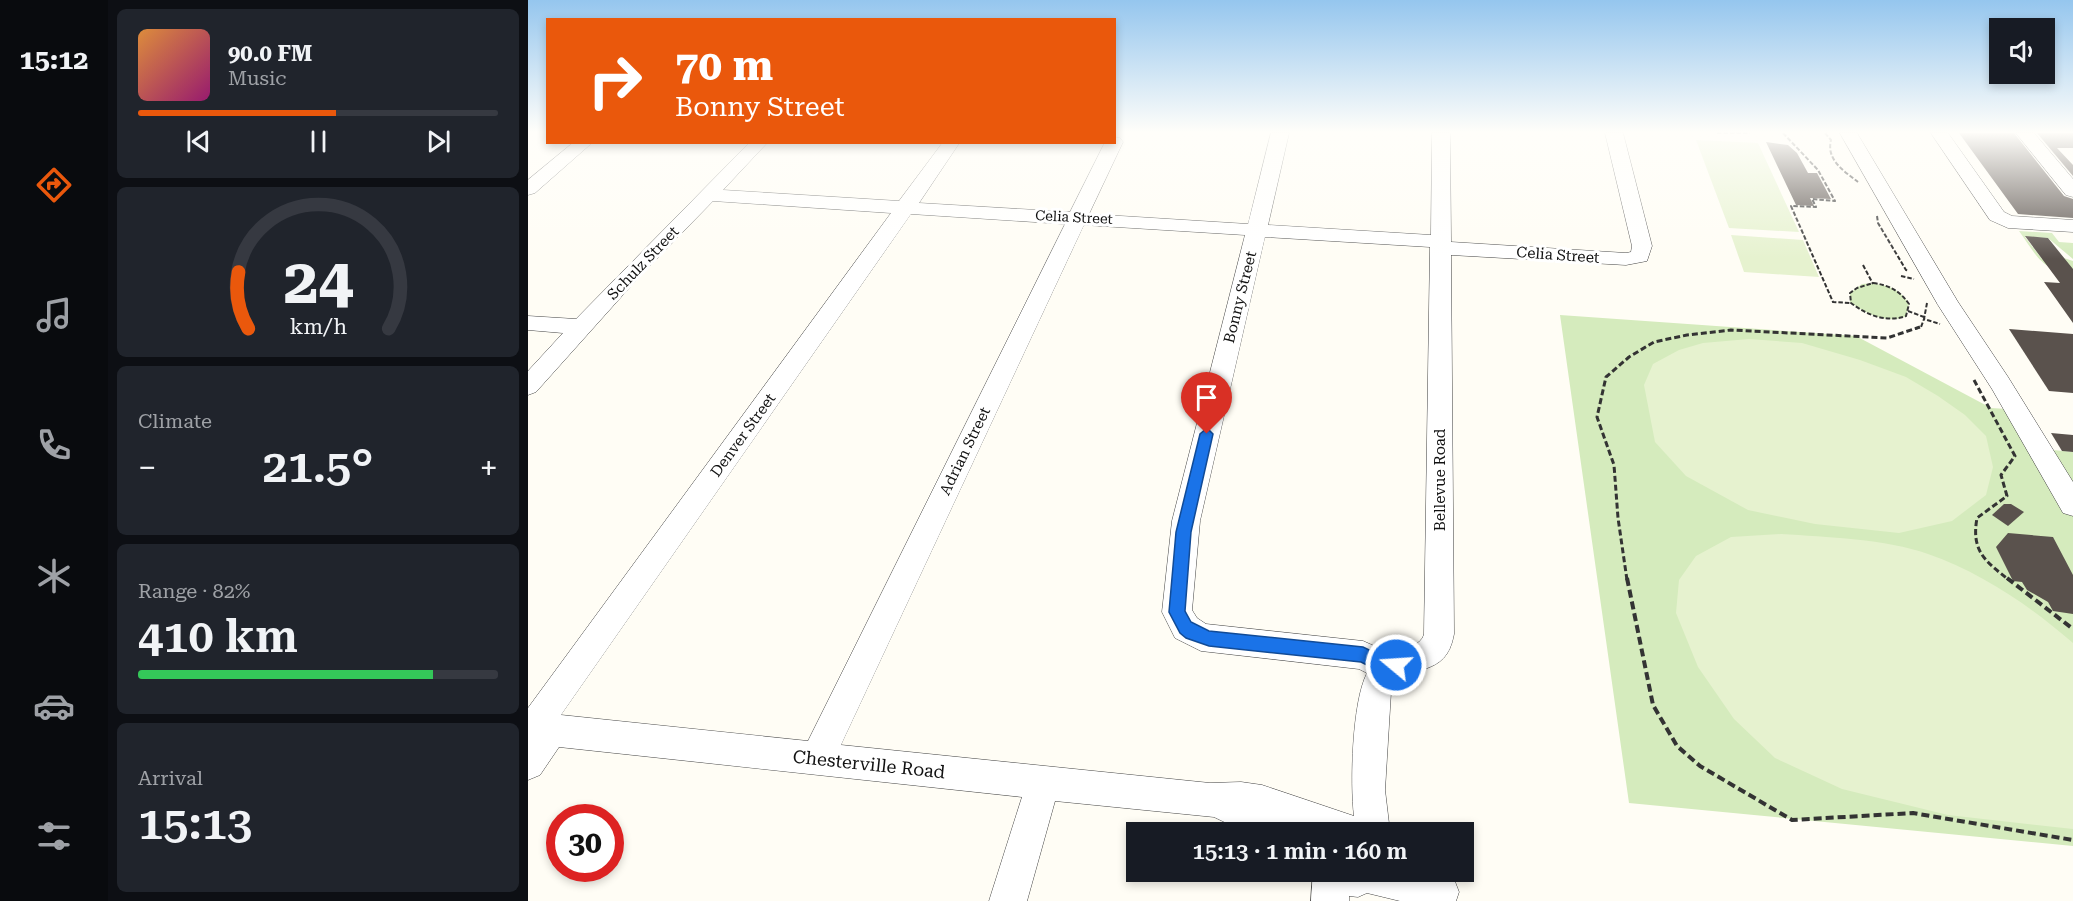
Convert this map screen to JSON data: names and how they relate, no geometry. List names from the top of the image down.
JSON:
{
  "streets": {
    "street": [
      "Celia Street",
      "Schulz Street",
      "Bonny Street",
      "Denver Street",
      "Adrian Street",
      "Bellevue Road",
      "Chesterville Road"
    ]
  },
  "crossings": [
    ["Celia Street", "Schulz Street"],
    ["Celia Street", "Bonny Street"],
    ["Celia Street", "Denver Street"],
    ["Celia Street", "Adrian Street"],
    ["Celia Street", "Bellevue Road"],
    ["Bonny Street", "Bellevue Road"],
    ["Denver Street", "Chesterville Road"],
    ["Adrian Street", "Chesterville Road"]
  ],
  "page": {
    "tabs": "15:12",
    "turn": ["70 m", "Bonny Street"],
    "song": ["90.0 FM", "Music"],
    "tile": [
      "Climate",
      ["Range · 82%", "410 km"],
      ["Arrival", "15:13"]
    ],
    "heat": ["−", "21.5°", "+"],
    "limit": "30",
    "trip": "15:13 · 1 min · 160 m",
    "gauge": ["24", "km/h"]
  }
}
